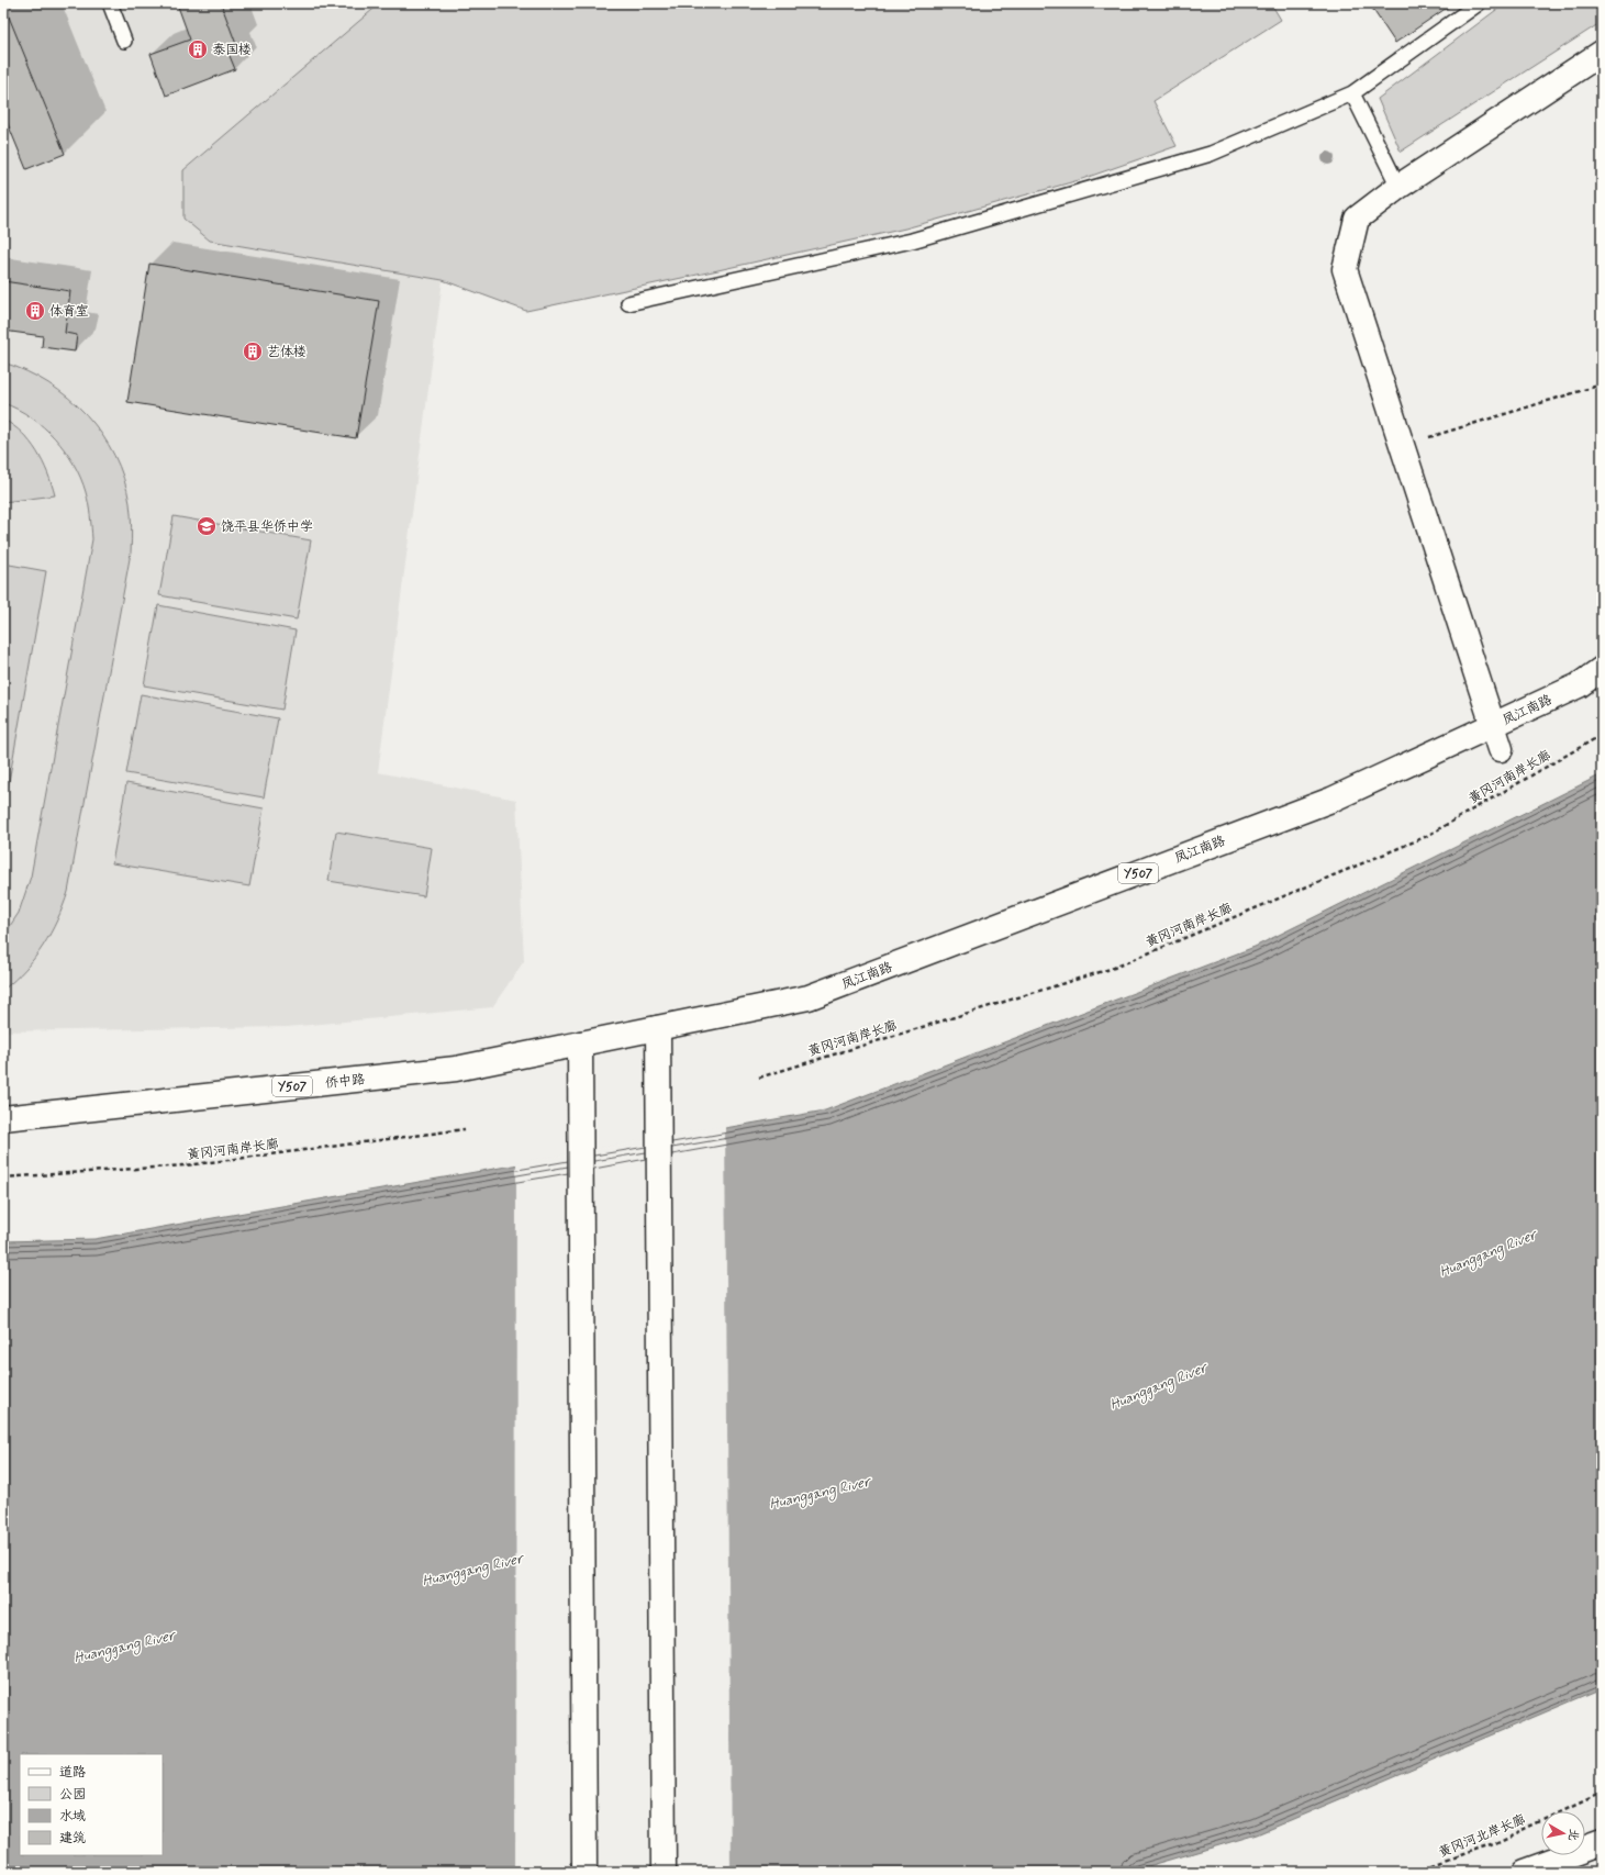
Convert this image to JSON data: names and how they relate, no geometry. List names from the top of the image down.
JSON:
{
  "streets": {
    "main road": ["凤江南路", "Y507", "侨中路"],
    "path": ["黄冈河南岸长廊", "黄冈河北岸长廊"]
  },
  "crossings": [
    ["凤江南路", "侨中路"]
  ],
  "water": ["Huanggang River"],
  "places": {
    "building": ["泰国楼", "体育室", "艺体楼"],
    "school or university": ["饶平县华侨中学"]
  },
  "legend": [
    "道路",
    "公园",
    "水域",
    "建筑"
  ],
  "north": "right"
}
